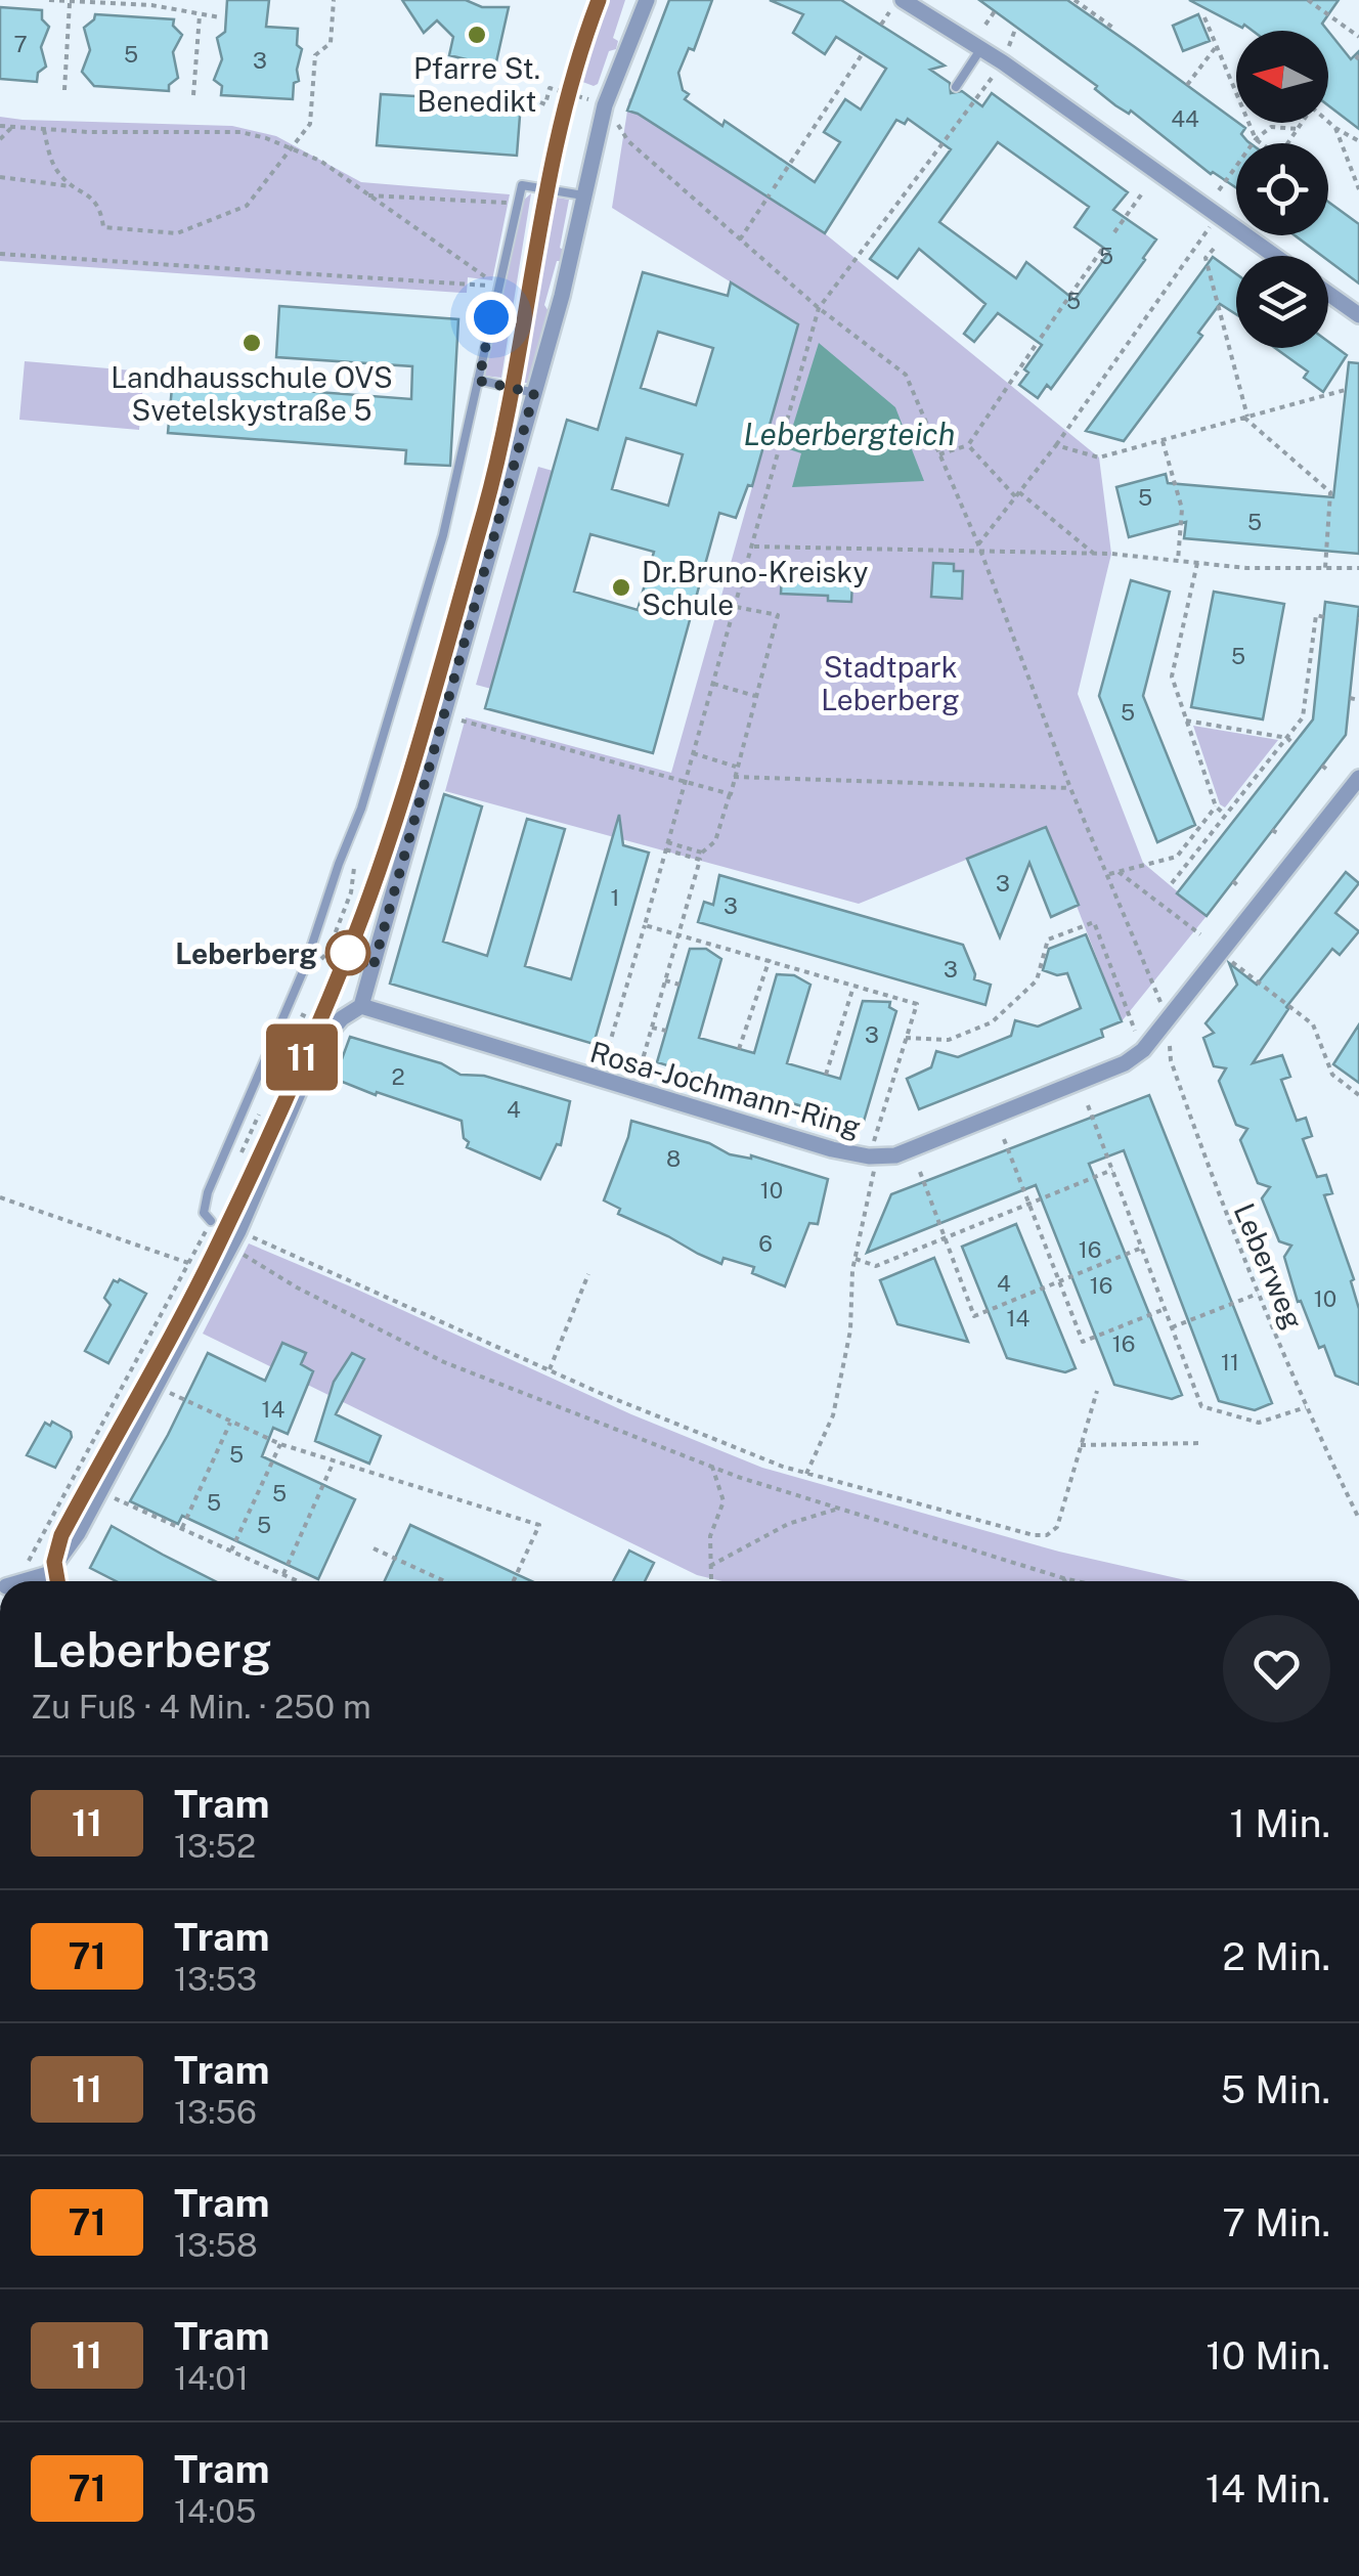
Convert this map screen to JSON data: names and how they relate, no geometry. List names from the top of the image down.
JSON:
{
  "streets": {
    "street": ["Rosa-Jochmann-Ring"],
    "path": ["Leberweg"]
  },
  "crossings": [
    ["Rosa-Jochmann-Ring", "Leberweg"]
  ],
  "water": ["Leberbergteich"],
  "parks": ["Stadtpark Leberberg"],
  "places": [
    "Pfarre St. Benedikt",
    "Landhausschule OVS Svetelskystraße 5",
    "Dr.Bruno-Kreisky Schule",
    "Leberberg"
  ],
  "lines": ["tram line 11"],
  "house_numbers": [
    "7",
    "5",
    "3",
    "44",
    "5",
    "5",
    "5",
    "5",
    "5",
    "5",
    "3",
    "1",
    "3",
    "3",
    "3",
    "2",
    "4",
    "8",
    "10",
    "6",
    "16",
    "4",
    "16",
    "10",
    "14",
    "16",
    "11",
    "14",
    "5",
    "5",
    "5",
    "5"
  ],
  "north": "left",
  "page": {
    "on_map": "11",
    "heading": ["Leberberg", "Zu Fuß · 4 Min. · 250 m"],
    "list": [
      {
        "mark": "11",
        "name": "Tram",
        "note": "13:52",
        "value": "1 Min."
      },
      {
        "mark": "71",
        "name": "Tram",
        "note": "13:53",
        "value": "2 Min."
      },
      {
        "mark": "11",
        "name": "Tram",
        "note": "13:56",
        "value": "5 Min."
      },
      {
        "mark": "71",
        "name": "Tram",
        "note": "13:58",
        "value": "7 Min."
      },
      {
        "mark": "11",
        "name": "Tram",
        "note": "14:01",
        "value": "10 Min."
      },
      {
        "mark": "71",
        "name": "Tram",
        "note": "14:05",
        "value": "14 Min."
      }
    ]
  }
}
